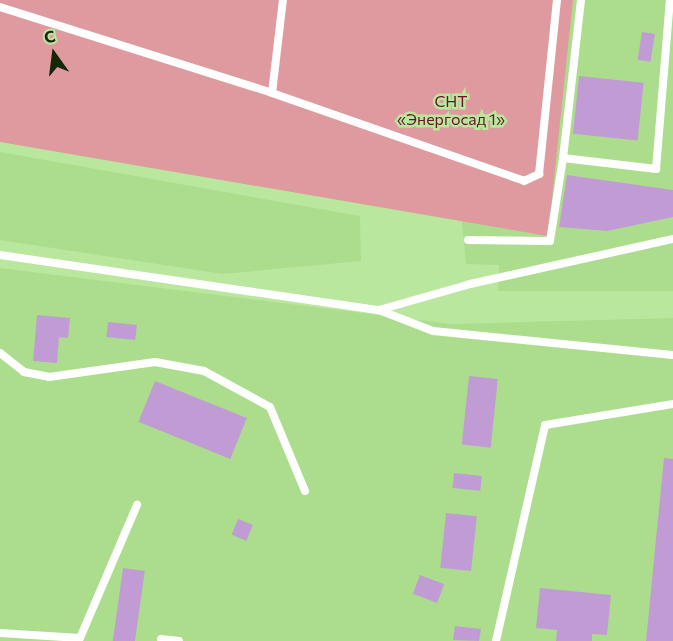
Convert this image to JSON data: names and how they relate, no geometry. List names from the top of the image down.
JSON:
{
  "parks": ["СНТ «Энергосад 1»"],
  "north": "top"
}
